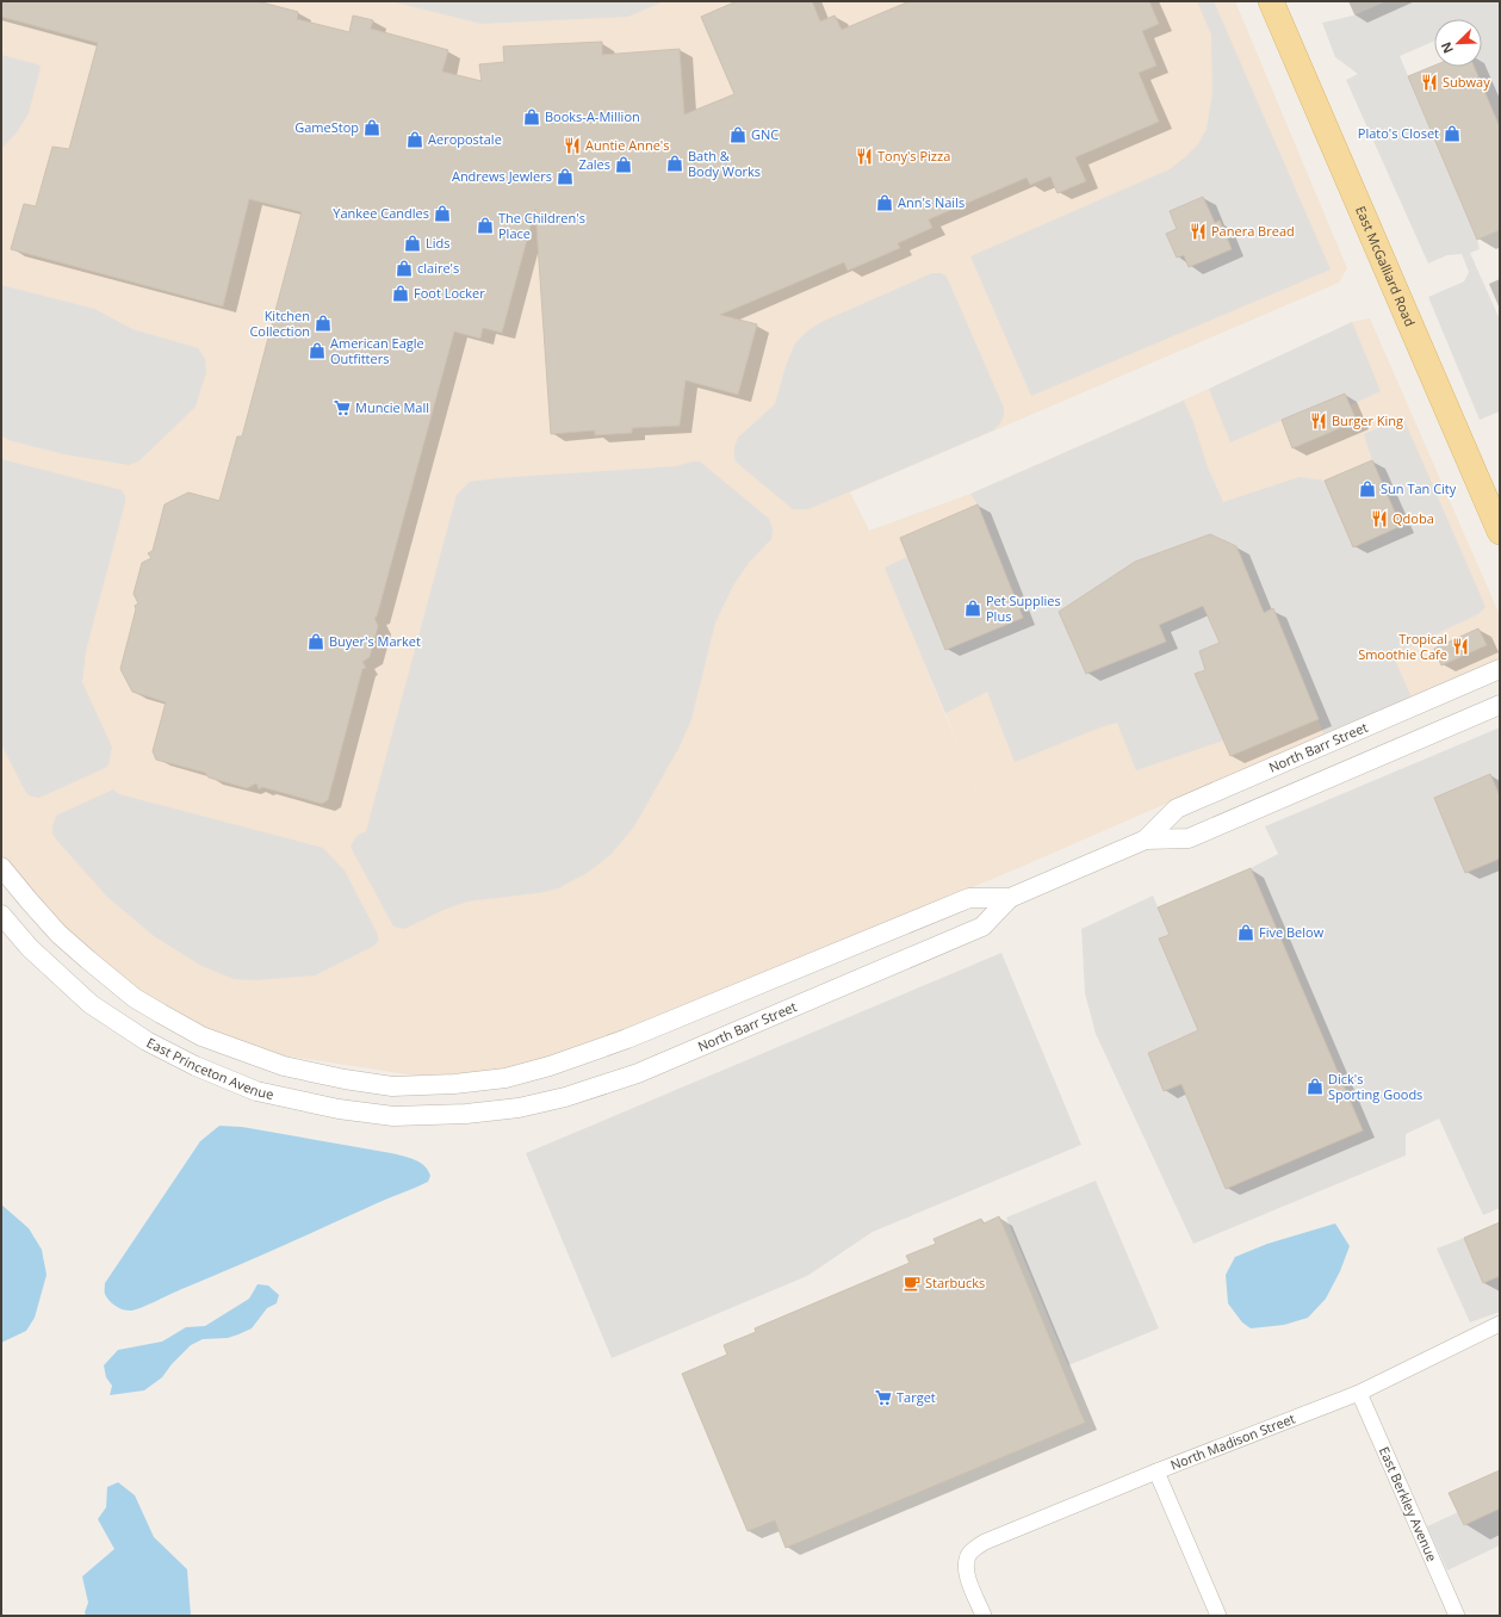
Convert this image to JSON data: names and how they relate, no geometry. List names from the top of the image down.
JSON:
{
  "streets": {
    "main road": ["East McGalliard Road"],
    "street": [
      "North Barr Street",
      "East Princeton Avenue",
      "North Madison Street",
      "East Berkley Avenue"
    ]
  },
  "crossings": [
    ["North Barr Street", "East Princeton Avenue"],
    ["North Madison Street", "East Berkley Avenue"]
  ],
  "places": {
    "restaurant": [
      "Subway",
      "Auntie Anne's",
      "Tony's Pizza",
      "Panera Bread",
      "Burger King",
      "Qdoba",
      "Tropical Smoothie Cafe"
    ],
    "shop": [
      "Books-A-Million",
      "GameStop",
      "Plato's Closet",
      "GNC",
      "Aeropostale",
      "Bath & Body Works",
      "Zales",
      "Andrews Jewlers",
      "Ann's Nails",
      "Yankee Candles",
      "The Children's Place",
      "Lids",
      "claire's",
      "Foot Locker",
      "Kitchen Collection",
      "American Eagle Outfitters",
      "Sun Tan City",
      "Pet Supplies Plus",
      "Buyer's Market",
      "Five Below",
      "Dick's Sporting Goods"
    ],
    "supermarket": ["Muncie Mall", "Target"],
    "cafe": ["Starbucks"]
  },
  "north": "bottom left"
}
